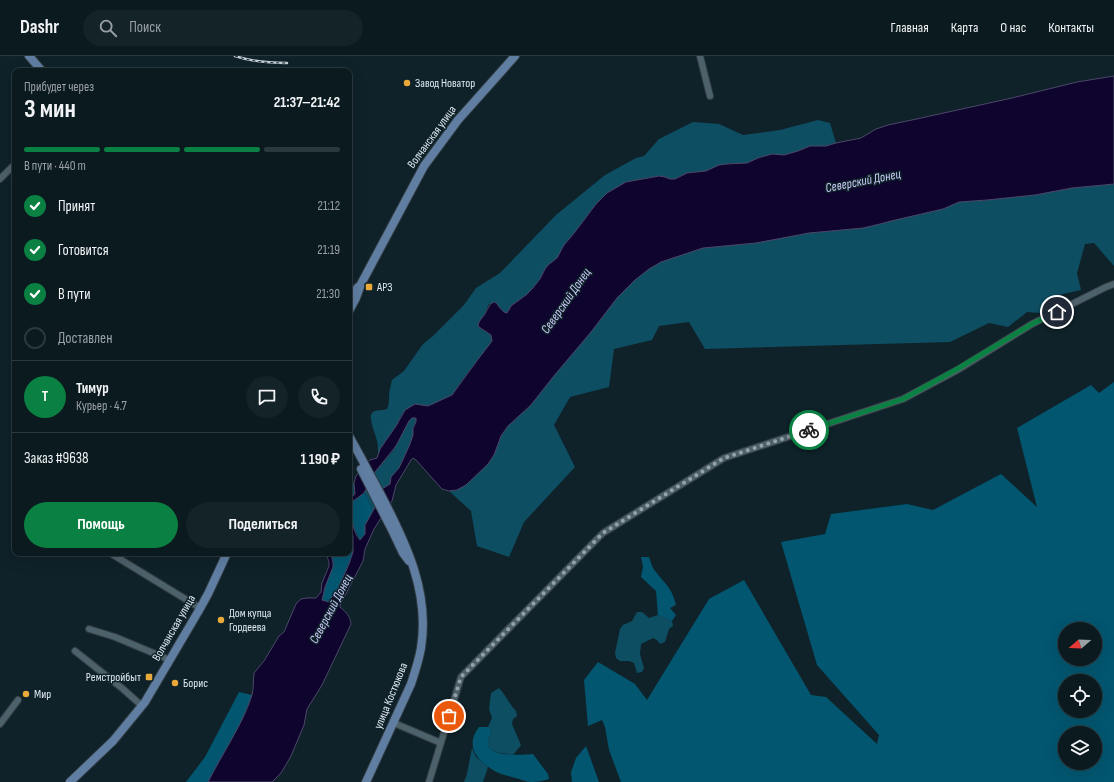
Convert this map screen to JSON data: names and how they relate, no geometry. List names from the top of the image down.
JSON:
{
  "streets": {
    "main road": ["Волчанская улица", "улица Костюкова"]
  },
  "water": ["Северский Донец"],
  "places": {
    "other": [
      "Завод Новатор",
      "Дом купца Гордеева",
      "Борис",
      "Мир"
    ],
    "transit": ["АРЗ", "Ремстройбыт"]
  },
  "north": "left",
  "page": {
    "header": "Dashr",
    "search": "Поиск",
    "nav": [
      "Главная",
      "Карта",
      "О нас",
      "Контакты"
    ],
    "heading": ["3 мин", "Прибудет через", "21:37–21:42"],
    "panel": [
      "Тимур",
      "Курьер · 4.7",
      "Заказ #9638",
      "1 190 ₽"
    ],
    "bar": "В пути · 440 m",
    "list": [
      ["Принят", "21:12"],
      ["Готовится", "21:19"],
      ["В пути", "21:30"],
      "Доставлен"
    ],
    "round": "Т",
    "buttons": ["Помощь", "Поделиться"]
  }
}
